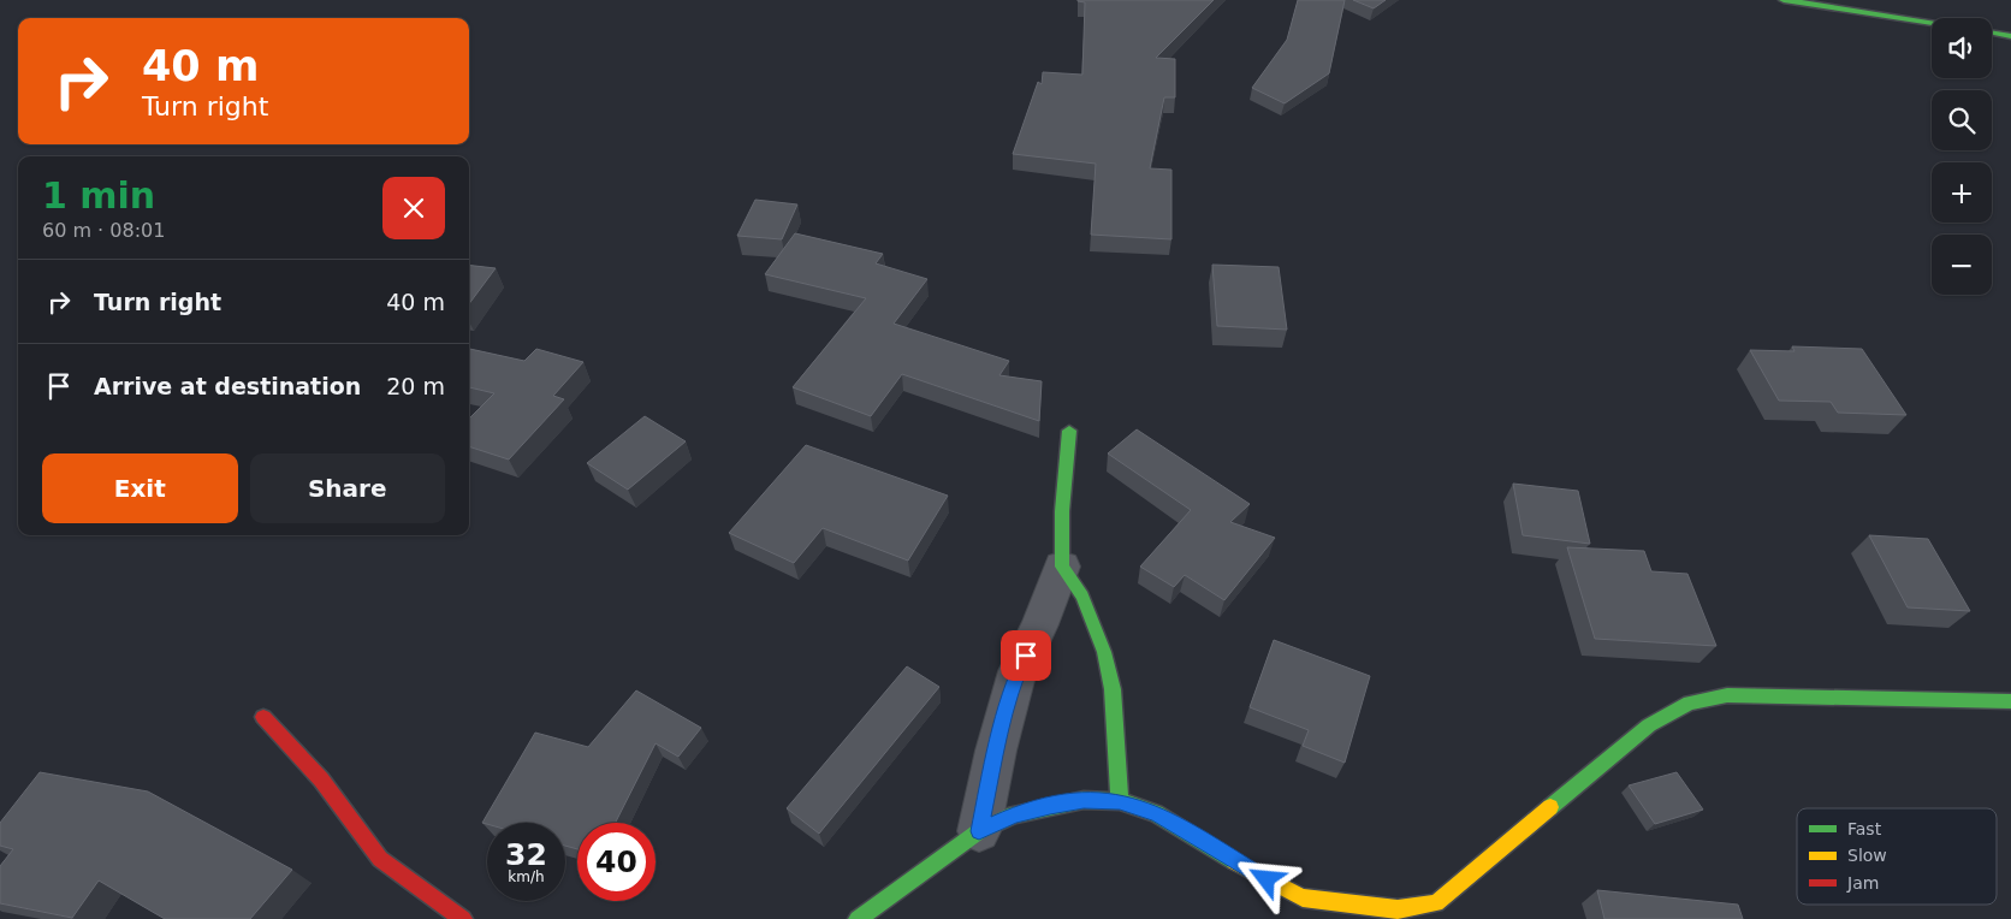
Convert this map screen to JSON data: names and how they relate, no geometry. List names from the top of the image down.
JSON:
{
  "legend": ["Fast", "Slow", "Jam"],
  "page": {
    "map_buttons": ["+", "−"],
    "turn": ["40 m", "Turn right"],
    "heading": ["1 min", "60 m · 08:01"],
    "list": [
      {
        "name": "Turn right",
        "value": "40 m"
      },
      {
        "name": "Arrive at destination",
        "value": "20 m"
      }
    ],
    "buttons": ["Exit", "Share"],
    "speed": "32 km/h",
    "limit": "40"
  }
}
